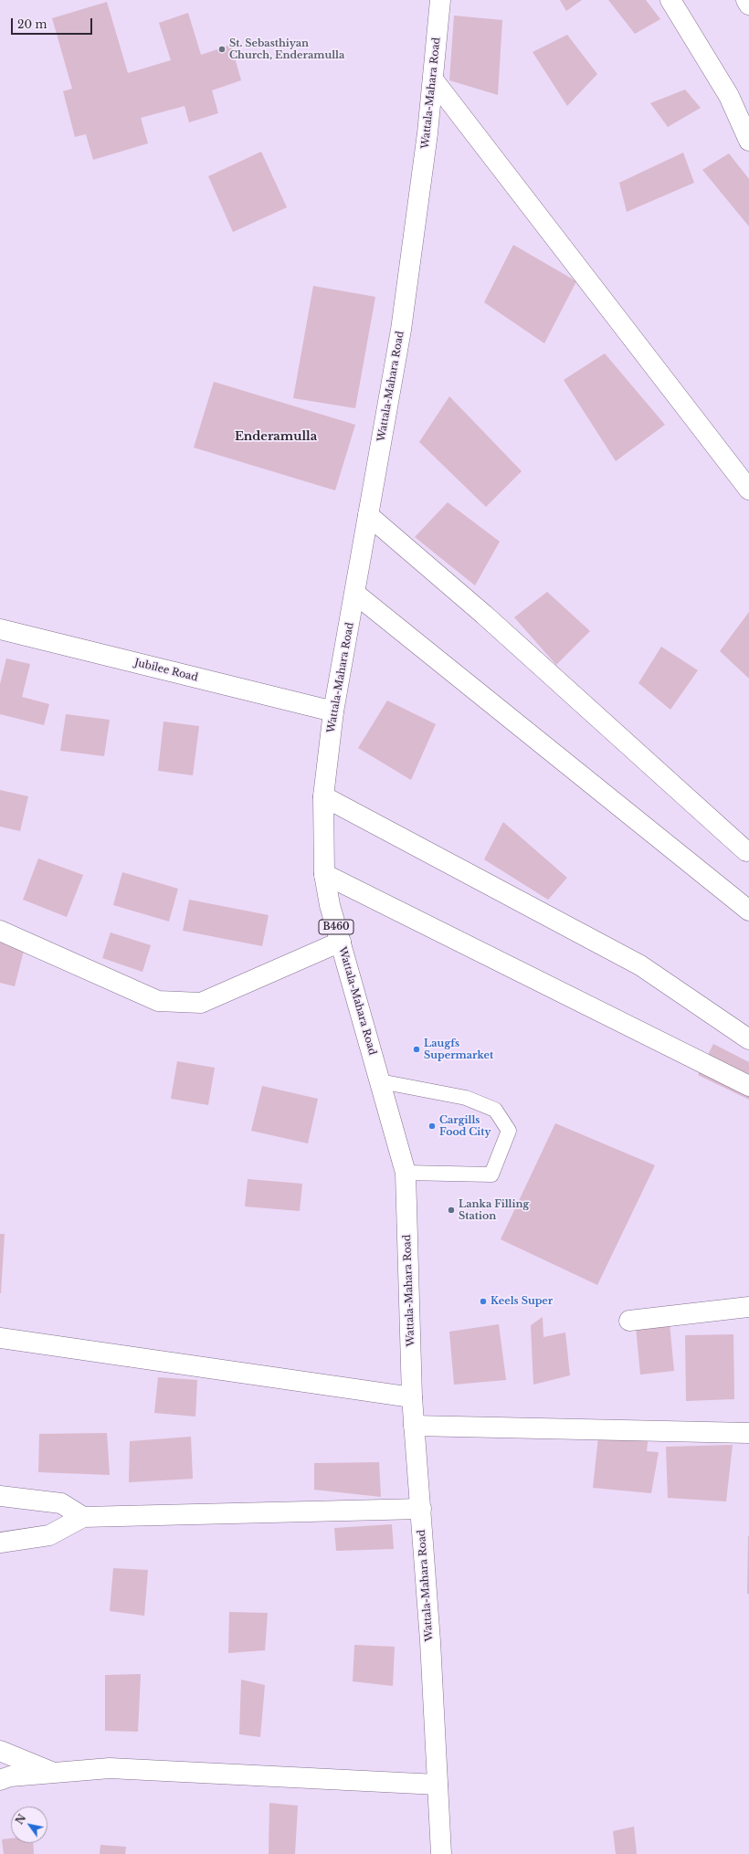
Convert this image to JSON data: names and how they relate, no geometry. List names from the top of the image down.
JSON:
{
  "streets": {
    "street": ["Wattala-Mahara Road", "Jubilee Road", "B460"]
  },
  "crossings": [
    ["Wattala-Mahara Road", "Jubilee Road"]
  ],
  "districts": ["Enderamulla"],
  "places": [
    "St. Sebasthiyan Church, Enderamulla",
    "Laugfs Supermarket",
    "Cargills Food City",
    "Lanka Filling Station",
    "Keels Super"
  ],
  "scale_bar": "20 m",
  "north": "top left"
}
